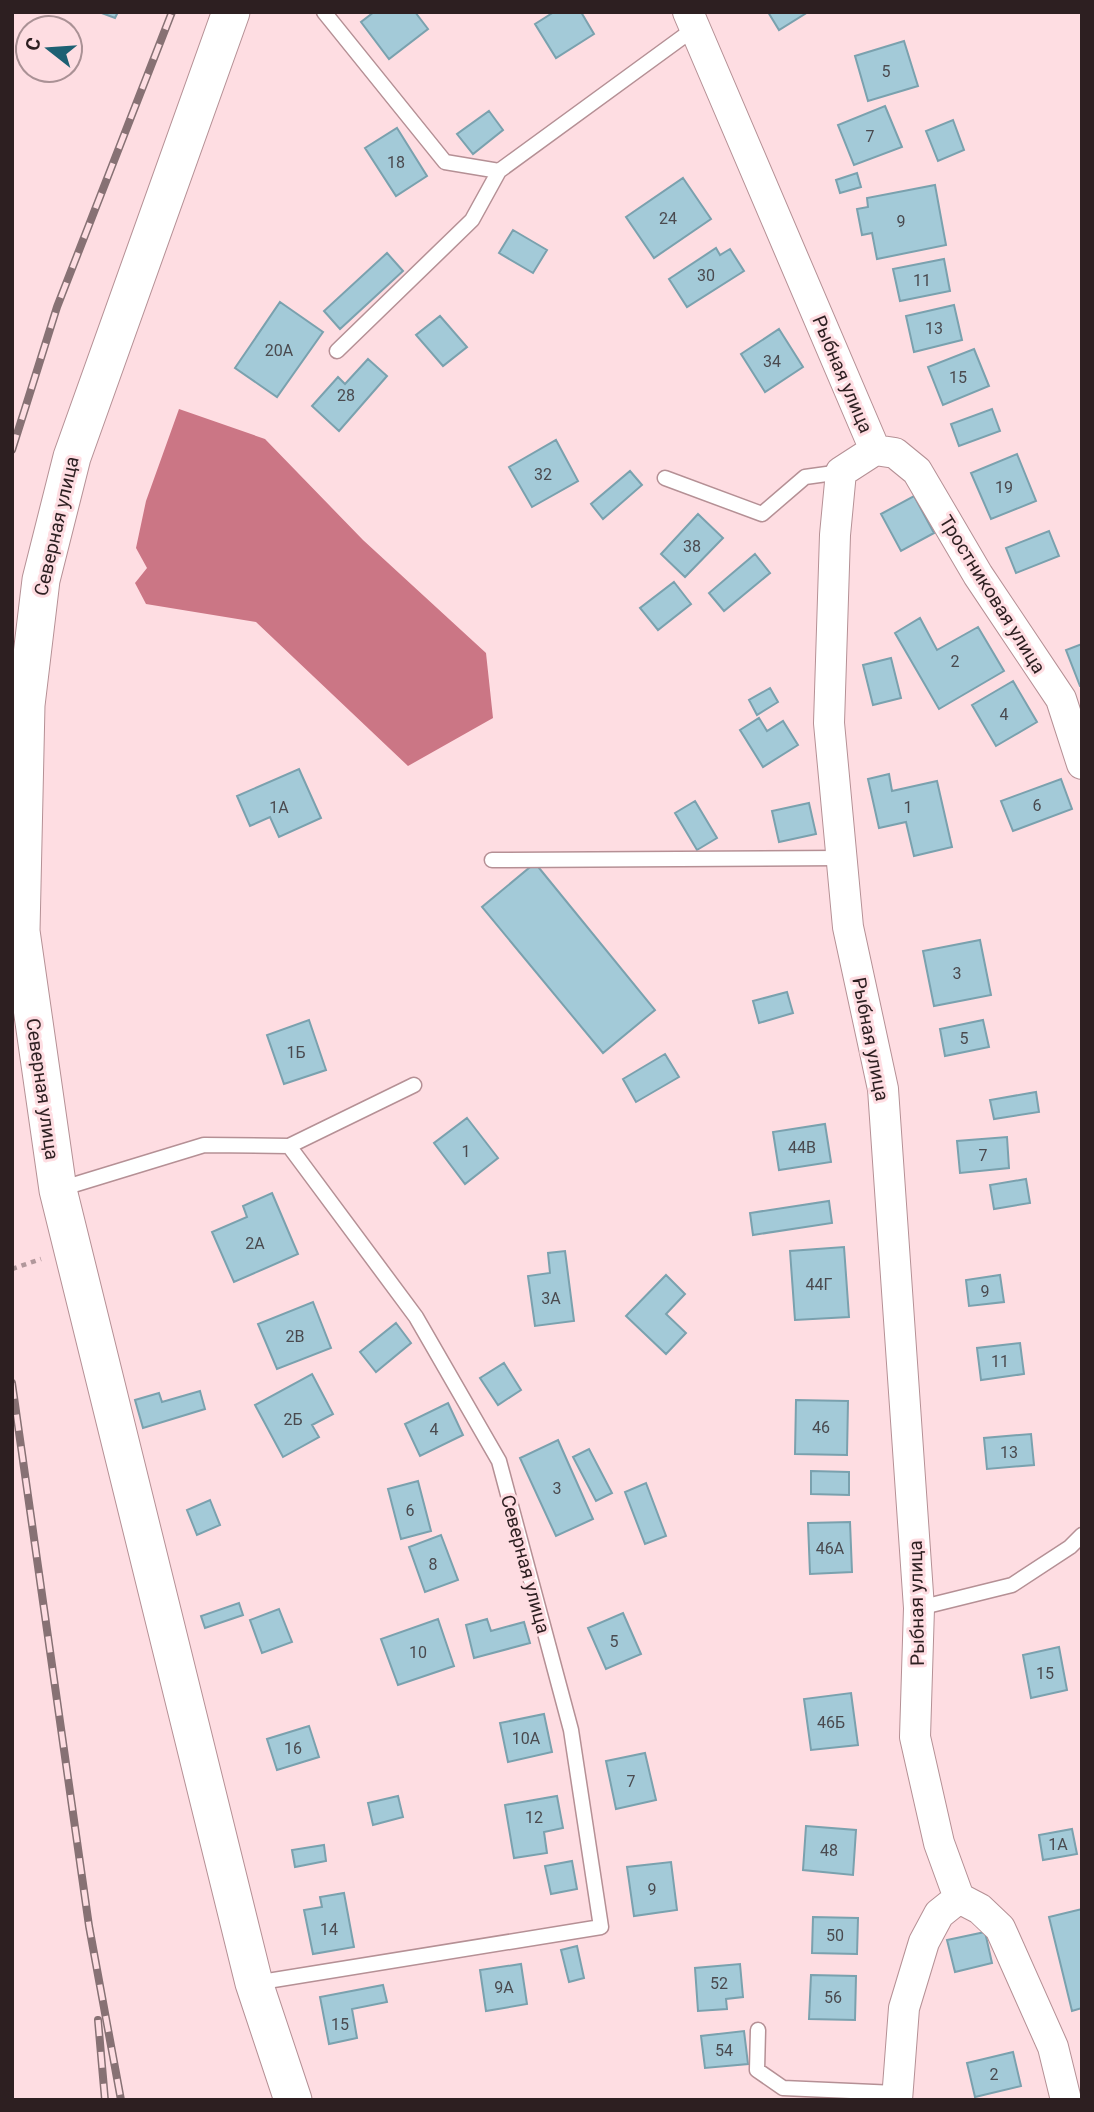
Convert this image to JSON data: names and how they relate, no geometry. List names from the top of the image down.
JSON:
{
  "streets": {
    "street": ["Рыбная улица", "Северная улица", "Тростниковая улица"]
  },
  "crossings": [
    ["Рыбная улица", "Тростниковая улица"]
  ],
  "house_numbers": [
    "5",
    "7",
    "18",
    "24",
    "9",
    "30",
    "11",
    "13",
    "20А",
    "34",
    "15",
    "28",
    "32",
    "19",
    "38",
    "2",
    "4",
    "6",
    "1А",
    "1",
    "3",
    "5",
    "1Б",
    "44В",
    "1",
    "7",
    "2А",
    "44Г",
    "9",
    "3А",
    "2В",
    "11",
    "2Б",
    "46",
    "4",
    "13",
    "3",
    "6",
    "46А",
    "8",
    "5",
    "10",
    "15",
    "46Б",
    "10А",
    "16",
    "7",
    "12",
    "1А",
    "48",
    "9",
    "14",
    "50",
    "52",
    "9А",
    "56",
    "15",
    "54",
    "2"
  ],
  "north": "left"
}
